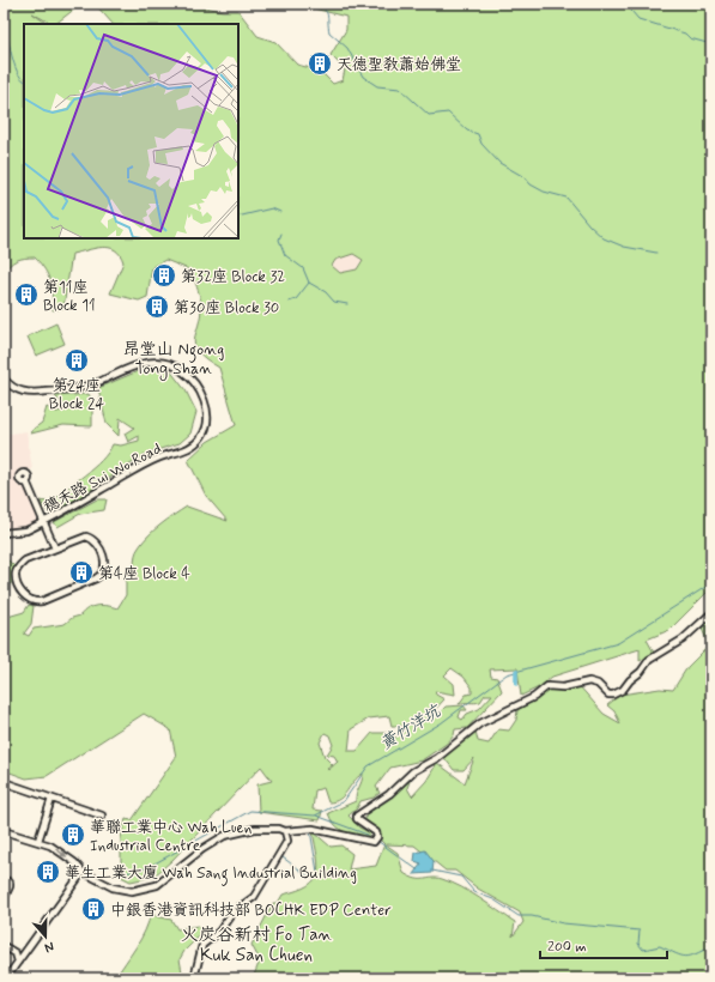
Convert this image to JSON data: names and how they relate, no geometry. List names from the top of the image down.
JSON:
{
  "streets": {
    "street": ["穗禾路 Sui Wo Road"]
  },
  "districts": ["昂堂山 Ngong Tong Shan", "火炭谷新村 Fo Tan Kuk San Chuen"],
  "water": ["黃竹洋坑"],
  "places": {
    "building": [
      "天德聖教蕭始佛堂",
      "第32座 Block 32",
      "第11座 Block 11",
      "第30座 Block 30",
      "第24座 Block 24",
      "第4座 Block 4",
      "華聯工業中心 Wah Luen Industrial Centre",
      "華生工業大廈 Wah Sang Industrial Building",
      "中銀香港資訊科技部 BOCHK EDP Center"
    ]
  },
  "scale_bar": "200 m",
  "north": "bottom"
}
